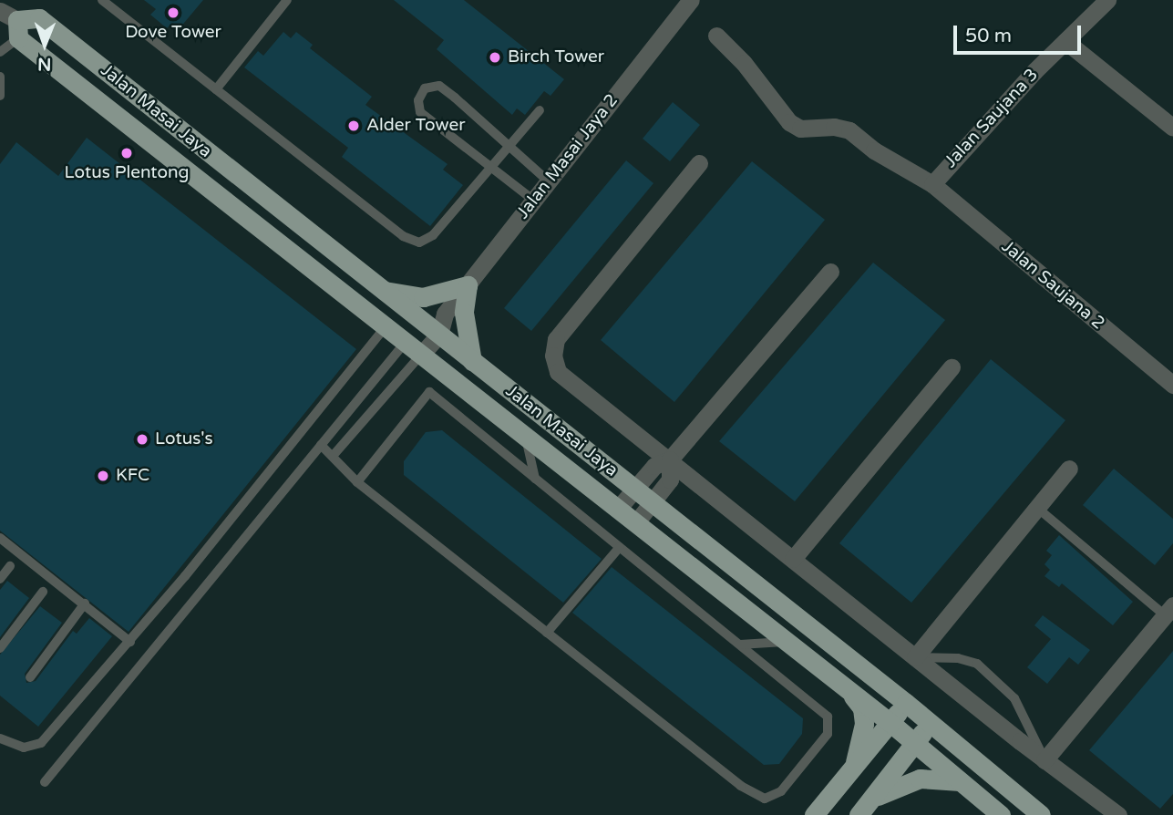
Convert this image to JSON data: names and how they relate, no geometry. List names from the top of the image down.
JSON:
{
  "streets": {
    "main road": ["Jalan Masai Jaya"],
    "street": ["Jalan Saujana 3", "Jalan Masai Jaya 2", "Jalan Saujana 2"]
  },
  "crossings": [
    ["Jalan Masai Jaya", "Jalan Masai Jaya 2"],
    ["Jalan Saujana 3", "Jalan Saujana 2"]
  ],
  "places": [
    "Dove Tower",
    "Birch Tower",
    "Alder Tower",
    "Lotus Plentong",
    "Lotus's",
    "KFC"
  ],
  "scale_bar": "50 m",
  "north": "bottom"
}
